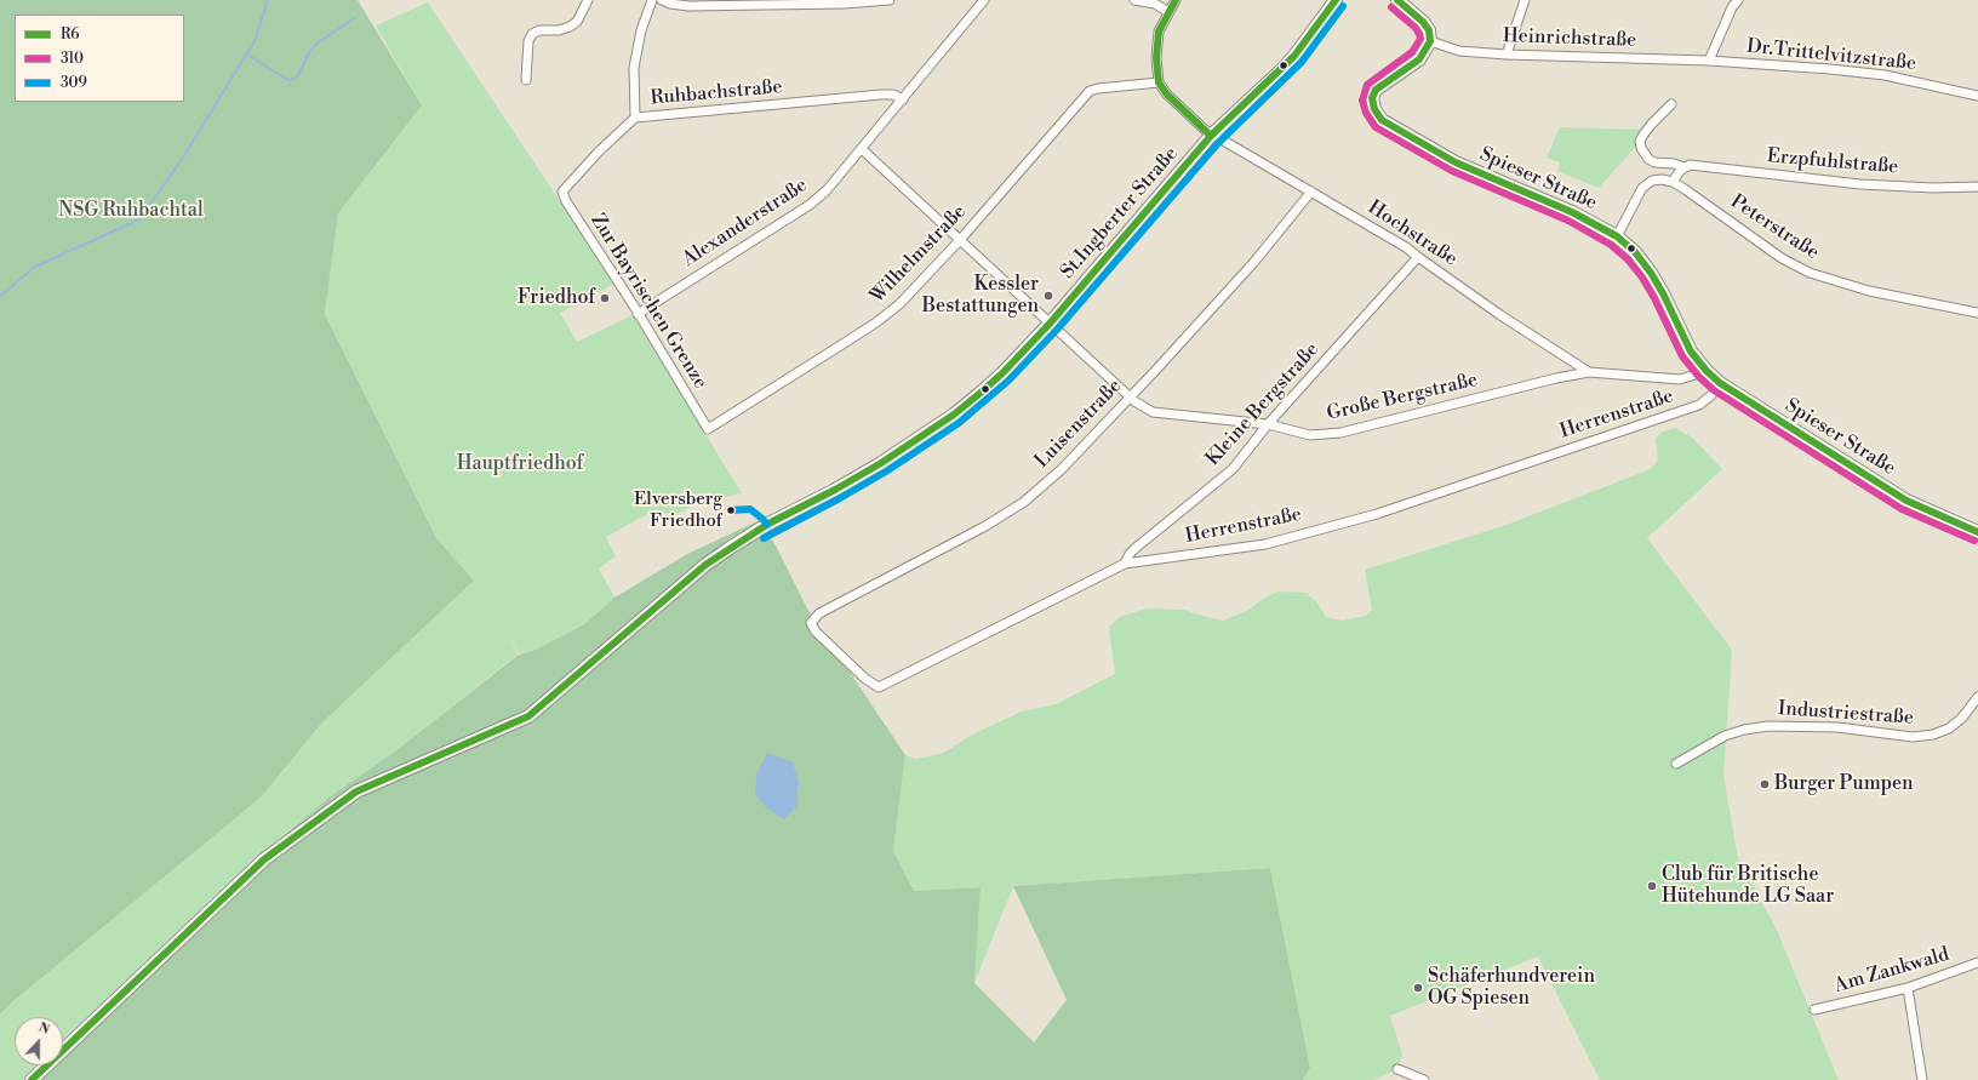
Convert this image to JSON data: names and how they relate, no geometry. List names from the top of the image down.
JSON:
{
  "streets": {
    "main road": ["Spieser Straße", "St.Ingberter Straße"],
    "street": [
      "Heinrichstraße",
      "Dr.Trittelvitzstraße",
      "Ruhbachstraße",
      "Erzpfuhlstraße",
      "Alexanderstraße",
      "Peterstraße",
      "Hochstraße",
      "Wilhelmstraße",
      "Zur Bayrischen Grenze",
      "Große Bergstraße",
      "Kleine Bergstraße",
      "Herrenstraße",
      "Luisenstraße",
      "Industriestraße",
      "Am Zankwald"
    ]
  },
  "crossings": [
    ["Heinrichstraße", "Dr.Trittelvitzstraße"],
    ["Heinrichstraße", "Spieser Straße"],
    ["Ruhbachstraße", "Alexanderstraße"],
    ["Ruhbachstraße", "Zur Bayrischen Grenze"],
    ["Spieser Straße", "Große Bergstraße"],
    ["Spieser Straße", "Herrenstraße"],
    ["St.Ingberter Straße", "Hochstraße"],
    ["St.Ingberter Straße", "Große Bergstraße"],
    ["Alexanderstraße", "Zur Bayrischen Grenze"],
    ["Alexanderstraße", "Große Bergstraße"],
    ["Hochstraße", "Wilhelmstraße"],
    ["Hochstraße", "Große Bergstraße"],
    ["Hochstraße", "Kleine Bergstraße"],
    ["Hochstraße", "Luisenstraße"],
    ["Wilhelmstraße", "Zur Bayrischen Grenze"],
    ["Wilhelmstraße", "Große Bergstraße"],
    ["Große Bergstraße", "Kleine Bergstraße"],
    ["Große Bergstraße", "Luisenstraße"],
    ["Kleine Bergstraße", "Herrenstraße"],
    ["Herrenstraße", "Luisenstraße"]
  ],
  "parks": ["NSG Ruhbachtal", "Hauptfriedhof"],
  "places": [
    "Kessler Bestattungen",
    "Friedhof",
    "Elversberg Friedhof",
    "Burger Pumpen",
    "Club für Britische Hütehunde LG Saar",
    "Schäferhundverein OG Spiesen"
  ],
  "lines": ["transit line R6", "transit line 309", "transit line 310"],
  "legend": ["R6", "310", "309"],
  "north": "top"
}
